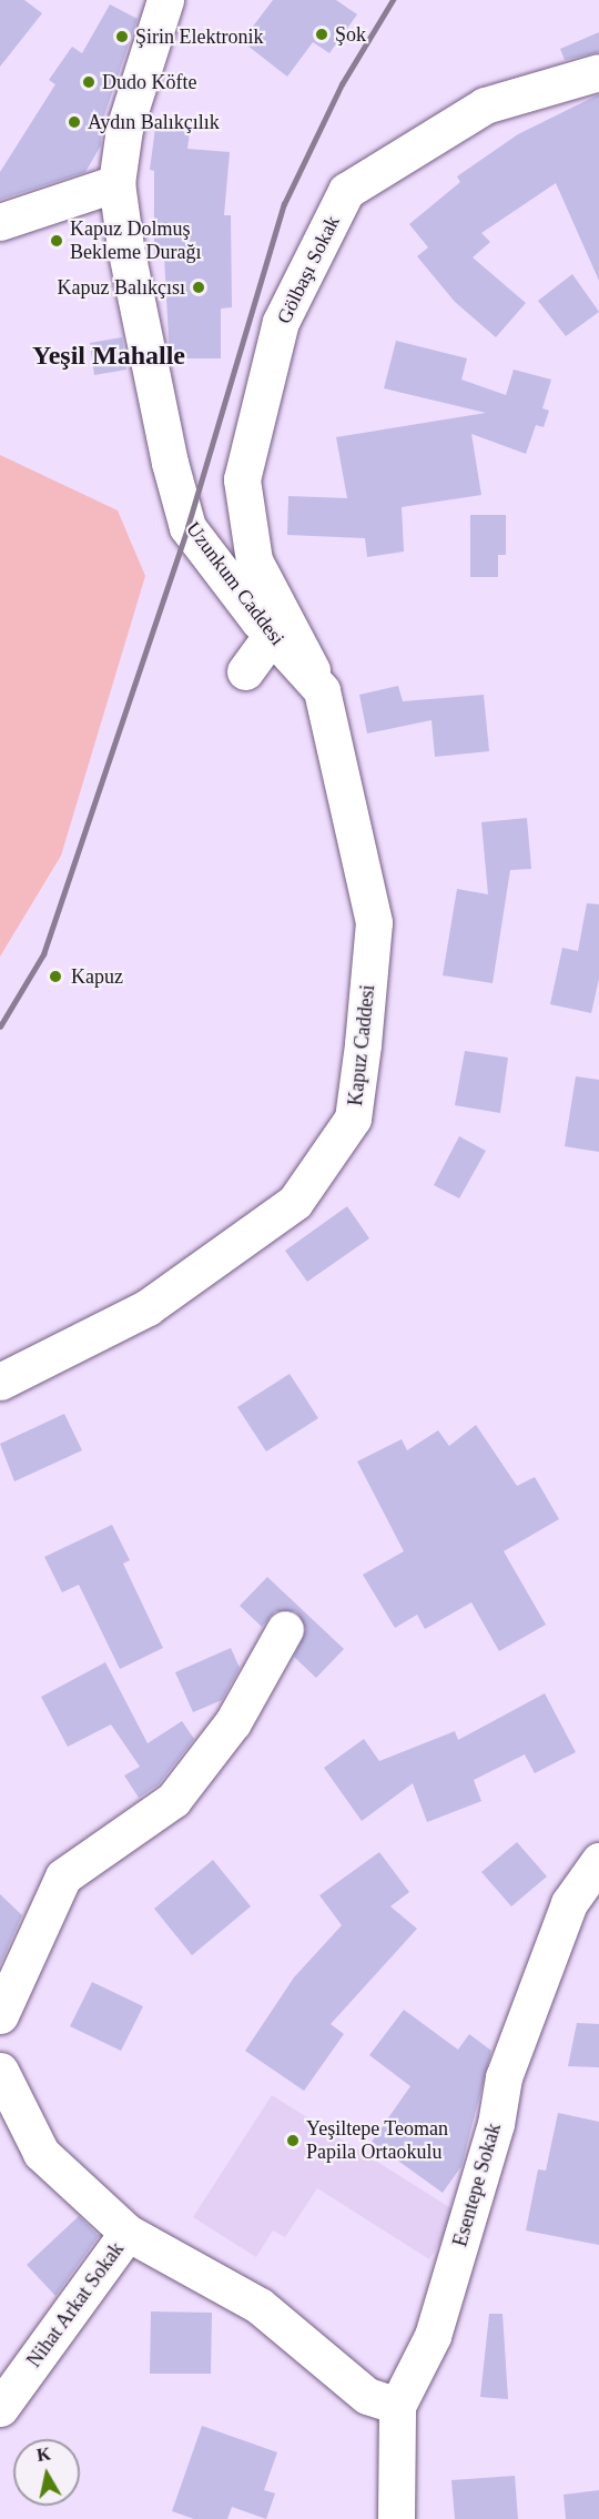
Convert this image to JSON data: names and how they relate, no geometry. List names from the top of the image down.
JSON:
{
  "streets": {
    "street": [
      "Gölbaşı Sokak",
      "Uzunkum Caddesi",
      "Kapuz Caddesi",
      "Esentepe Sokak",
      "Nihat Arkat Sokak"
    ]
  },
  "crossings": [
    ["Gölbaşı Sokak", "Uzunkum Caddesi"],
    ["Gölbaşı Sokak", "Kapuz Caddesi"],
    ["Uzunkum Caddesi", "Kapuz Caddesi"],
    ["Esentepe Sokak", "Nihat Arkat Sokak"]
  ],
  "districts": ["Yeşil Mahalle"],
  "places": [
    "Şok",
    "Şirin Elektronik",
    "Dudo Köfte",
    "Aydın Balıkçılık",
    "Kapuz Dolmuş Bekleme Durağı",
    "Kapuz Balıkçısı",
    "Kapuz",
    "Yeşiltepe Teoman Papila Ortaokulu"
  ],
  "north": "top"
}
